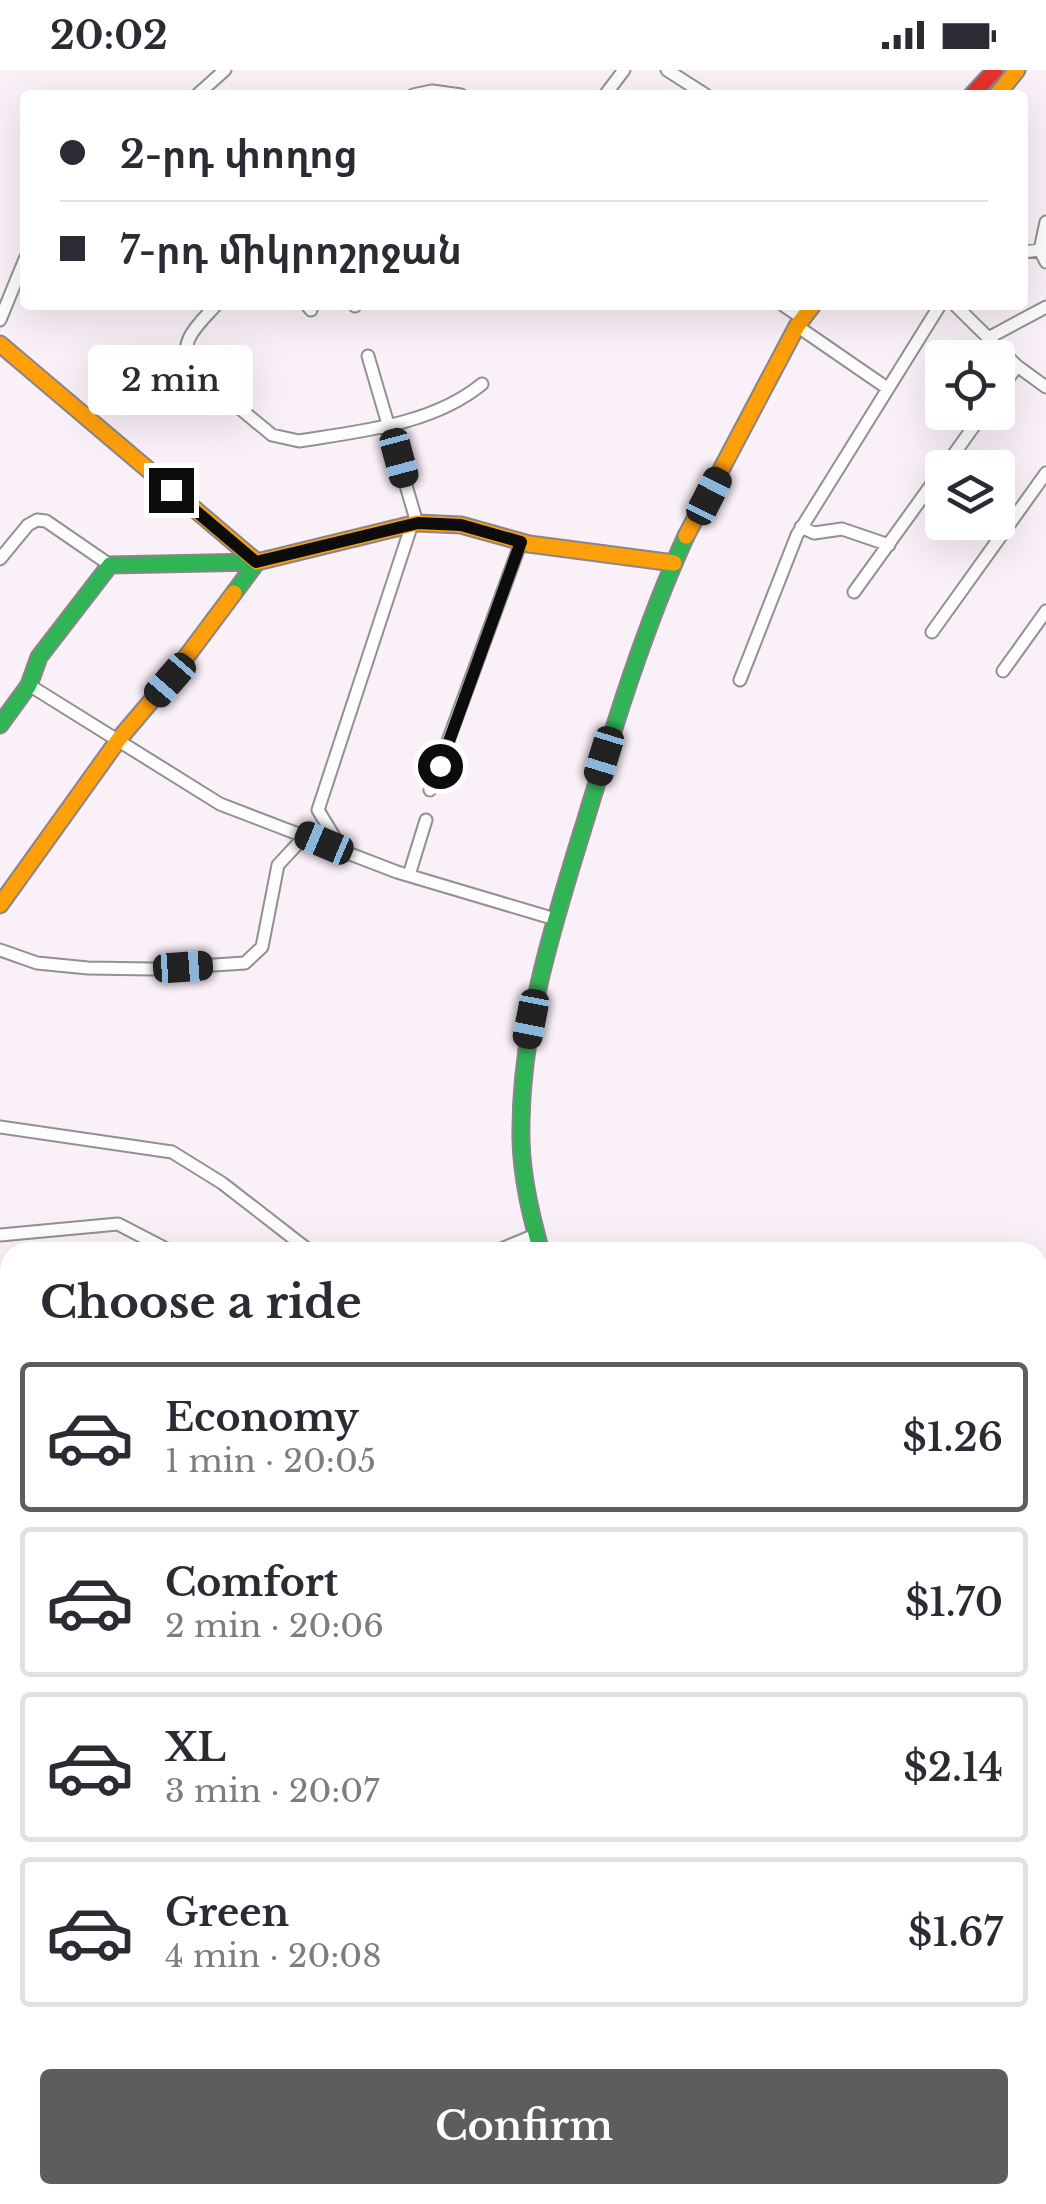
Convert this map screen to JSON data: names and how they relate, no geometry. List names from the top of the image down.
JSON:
{
  "page": {
    "status": "20:02",
    "banner": ["2-րդ փողոց", "7-րդ միկրոշրջան"],
    "bubble": "2 min",
    "heading": "Choose a ride",
    "list": [
      {
        "name": "Economy",
        "note": "1 min · 20:05",
        "value": "$1.26"
      },
      {
        "name": "Comfort",
        "note": "2 min · 20:06",
        "value": "$1.70"
      },
      {
        "name": "XL",
        "note": "3 min · 20:07",
        "value": "$2.14"
      },
      {
        "name": "Green",
        "note": "4 min · 20:08",
        "value": "$1.67"
      }
    ],
    "buttons": "Confirm"
  }
}
